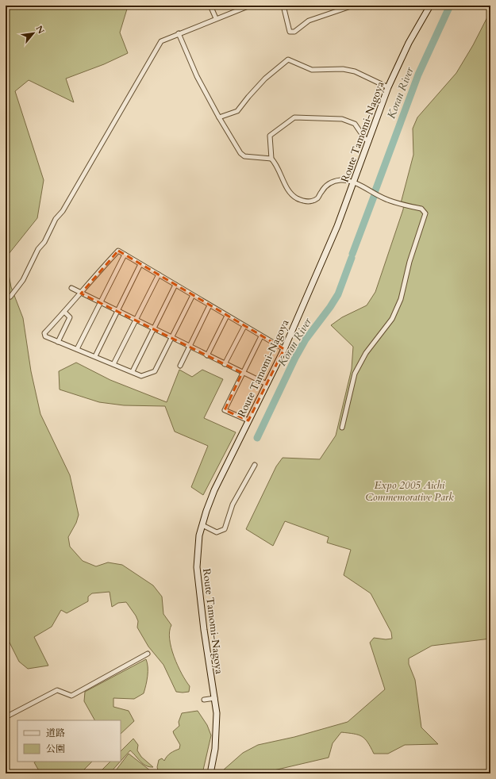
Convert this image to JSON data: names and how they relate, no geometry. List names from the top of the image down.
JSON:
{
  "streets": {
    "main road": ["Route Tamomi-Nagoya"]
  },
  "water": ["Koran River"],
  "parks": ["Expo 2005 Aichi Commemorative Park"],
  "legend": ["道路", "公園"],
  "north": "top right"
}
